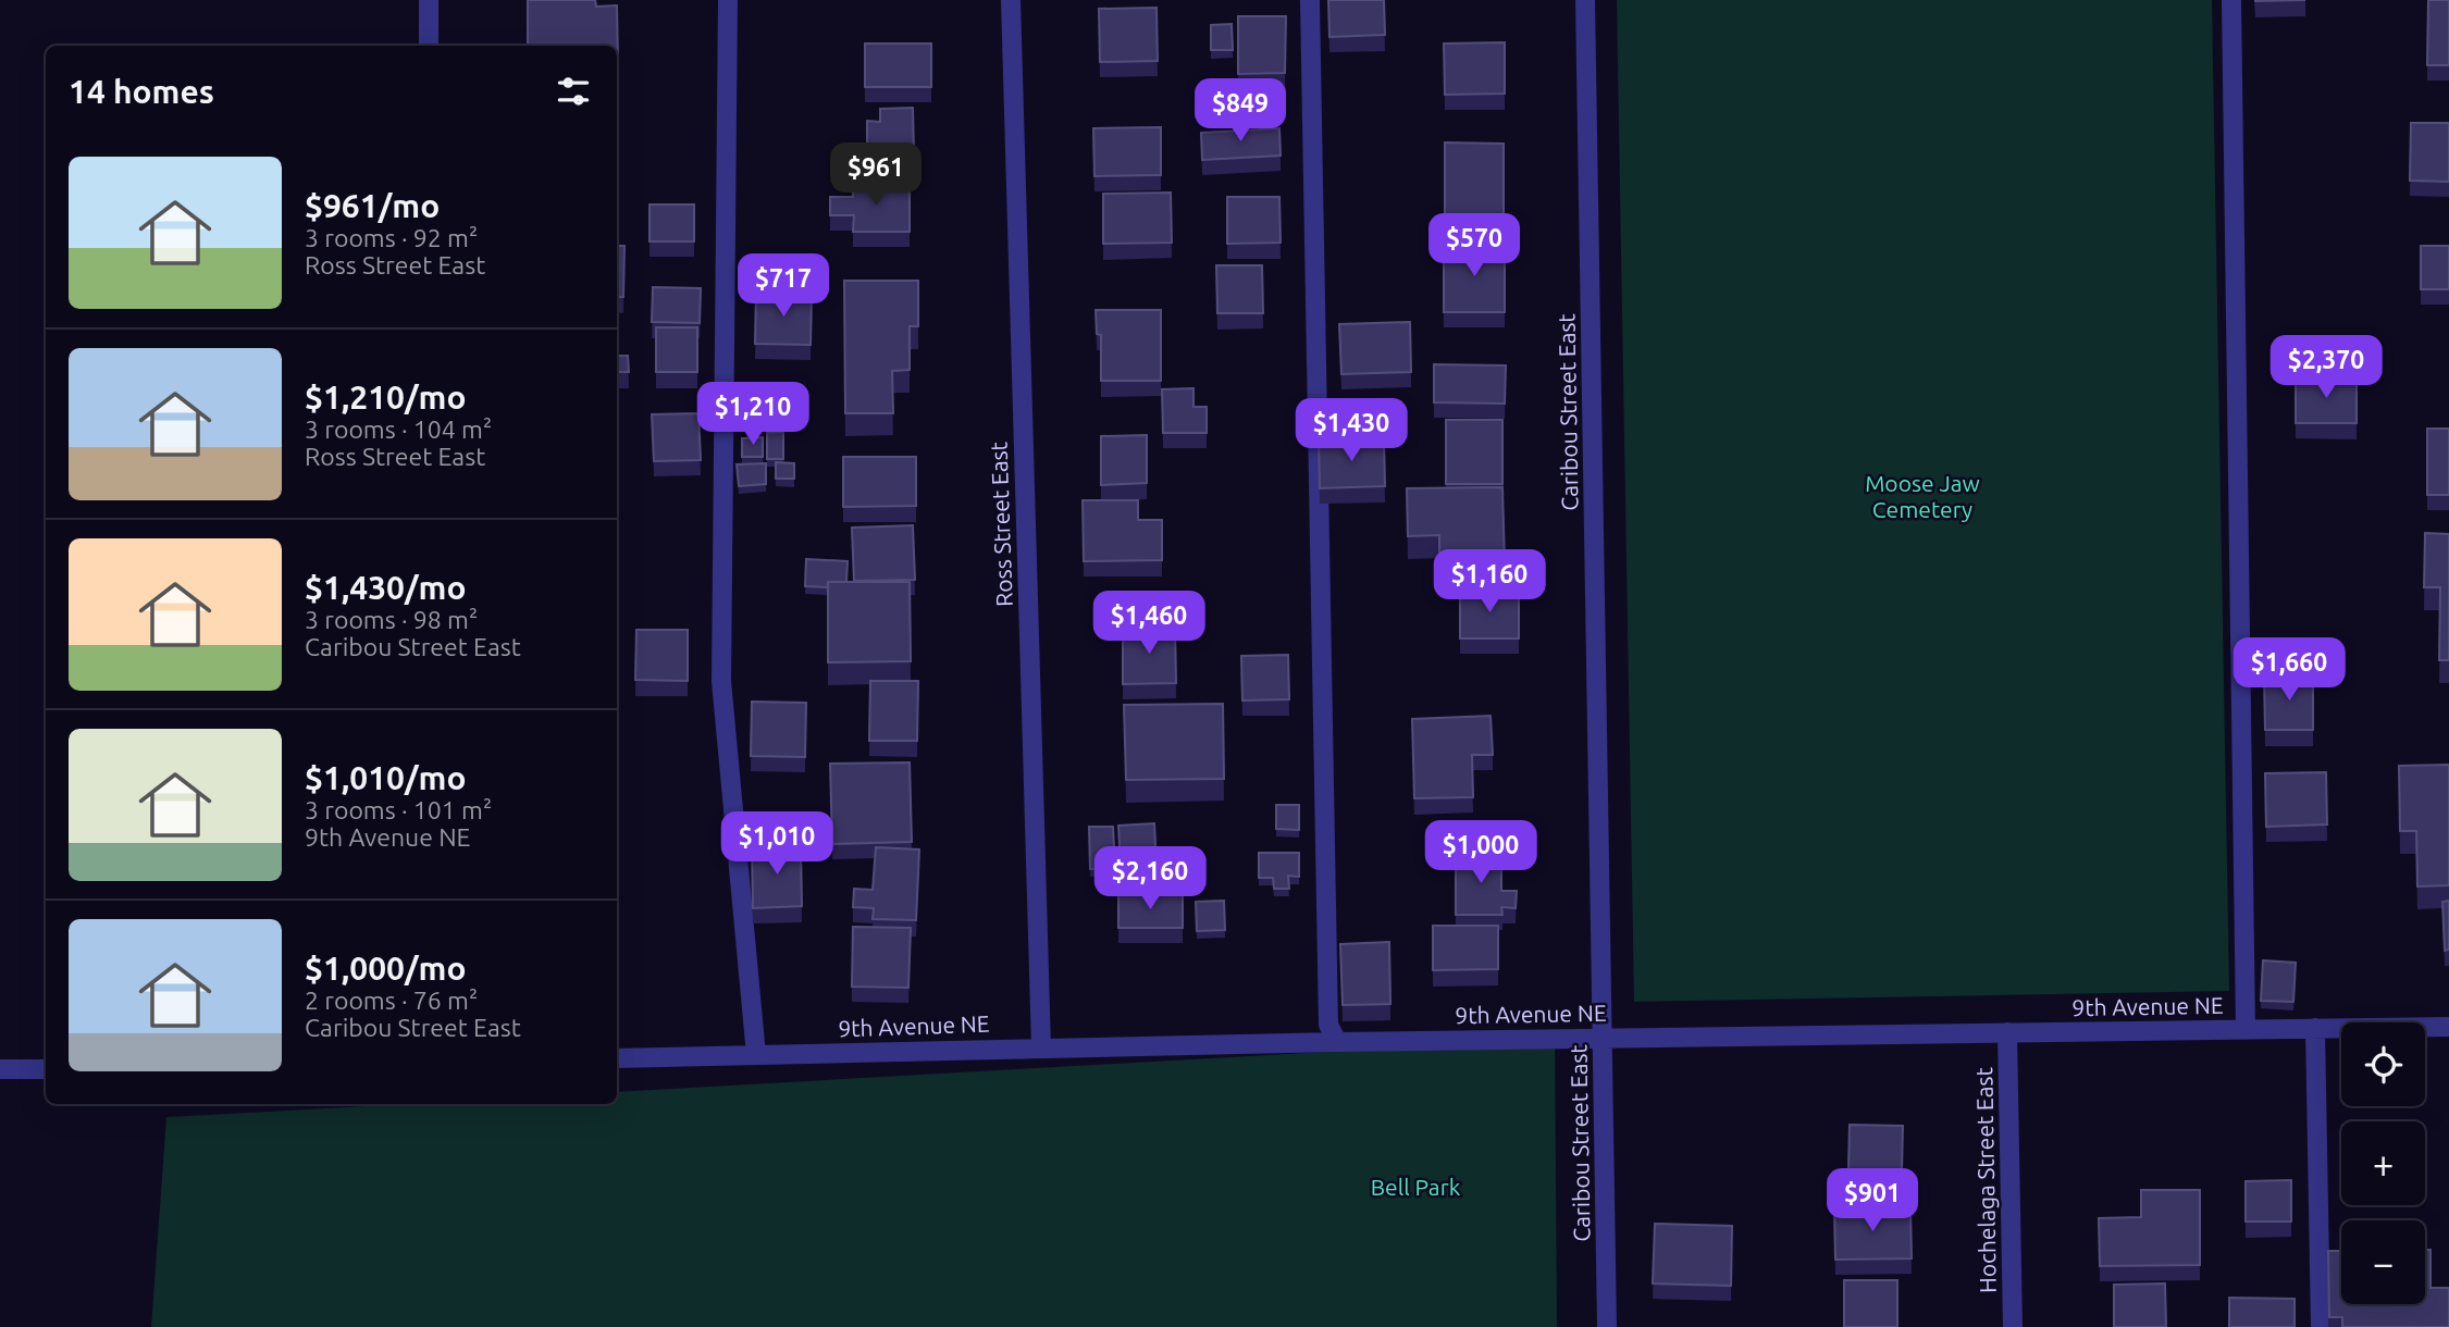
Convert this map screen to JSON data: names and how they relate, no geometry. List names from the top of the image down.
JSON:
{
  "streets": {
    "street": [
      "Caribou Street East",
      "Ross Street East",
      "9th Avenue NE",
      "Hochelaga Street East"
    ]
  },
  "crossings": [
    ["Caribou Street East", "9th Avenue NE"],
    ["Ross Street East", "9th Avenue NE"],
    ["9th Avenue NE", "Hochelaga Street East"]
  ],
  "parks": ["Moose Jaw Cemetery", "Bell Park"],
  "page": {
    "heading": "14 homes",
    "price": [
      "$849",
      "$961",
      "$570",
      "$717",
      "$2,370",
      "$1,210",
      "$1,430",
      "$1,160",
      "$1,460",
      "$1,660",
      "$1,010",
      "$1,000",
      "$2,160",
      "$901"
    ],
    "list": [
      {
        "name": "$961/mo",
        "note": "3 rooms · 92 m² · Ross Street East"
      },
      {
        "name": "$1,210/mo",
        "note": "3 rooms · 104 m² · Ross Street East"
      },
      {
        "name": "$1,430/mo",
        "note": "3 rooms · 98 m² · Caribou Street East"
      },
      {
        "name": "$1,010/mo",
        "note": "3 rooms · 101 m² · 9th Avenue NE"
      },
      {
        "name": "$1,000/mo",
        "note": "2 rooms · 76 m² · Caribou Street East"
      }
    ],
    "map_buttons": ["+", "−"]
  }
}
